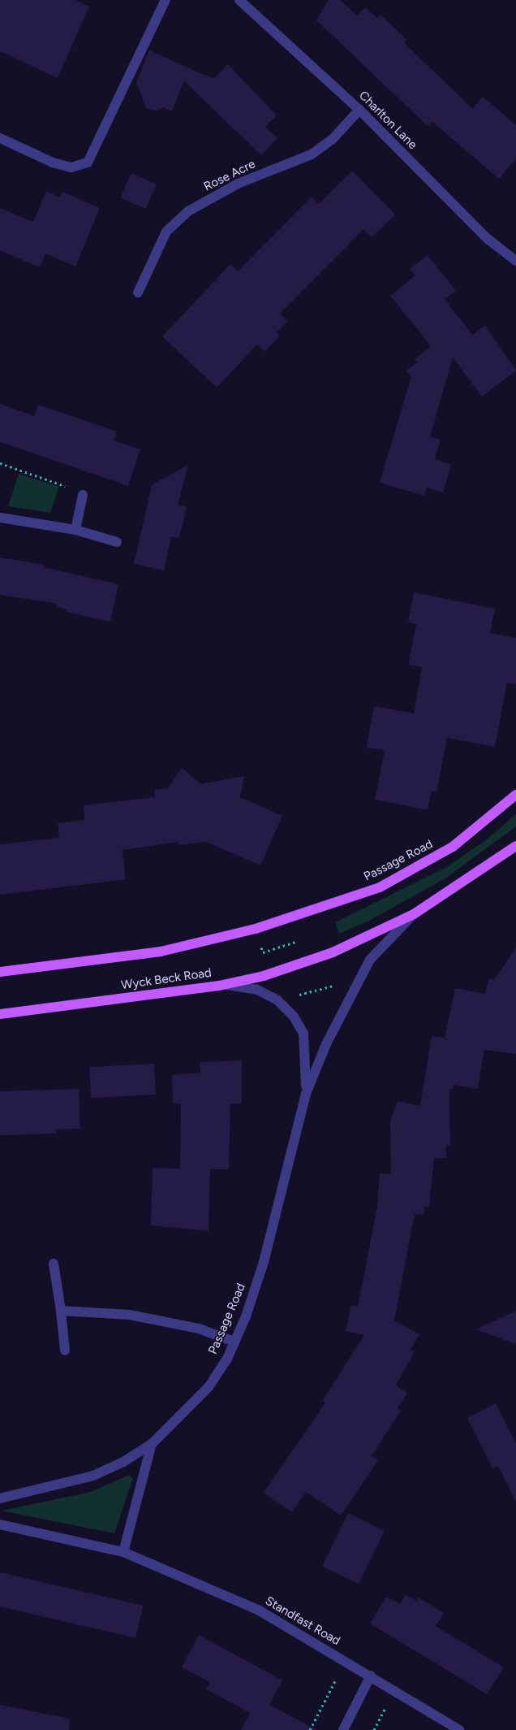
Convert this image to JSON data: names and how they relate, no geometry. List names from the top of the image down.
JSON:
{
  "streets": {
    "main road": ["Passage Road", "Wyck Beck Road"],
    "street": ["Charlton Lane", "Rose Acre", "Standfast Road"]
  },
  "crossings": [
    ["Charlton Lane", "Rose Acre"],
    ["Passage Road", "Wyck Beck Road"]
  ]
}
